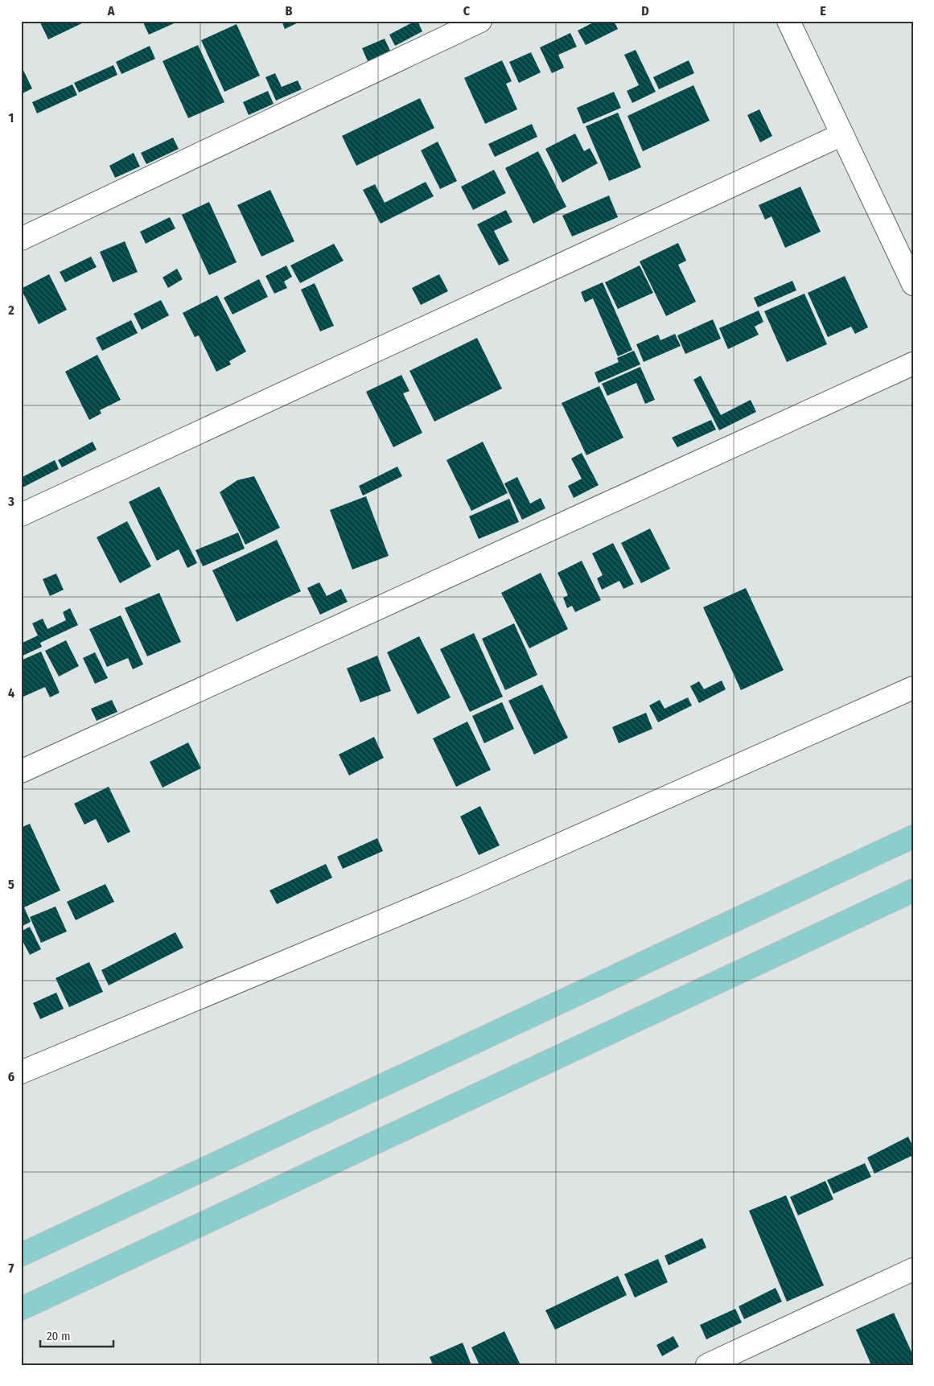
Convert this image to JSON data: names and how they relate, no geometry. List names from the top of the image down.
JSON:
{
  "scale_bar": "20 m",
  "grid": {
    "columns": [
      "A",
      "B",
      "C",
      "D",
      "E"
    ],
    "rows": [
      "1",
      "2",
      "3",
      "4",
      "5",
      "6",
      "7"
    ]
  }
}
